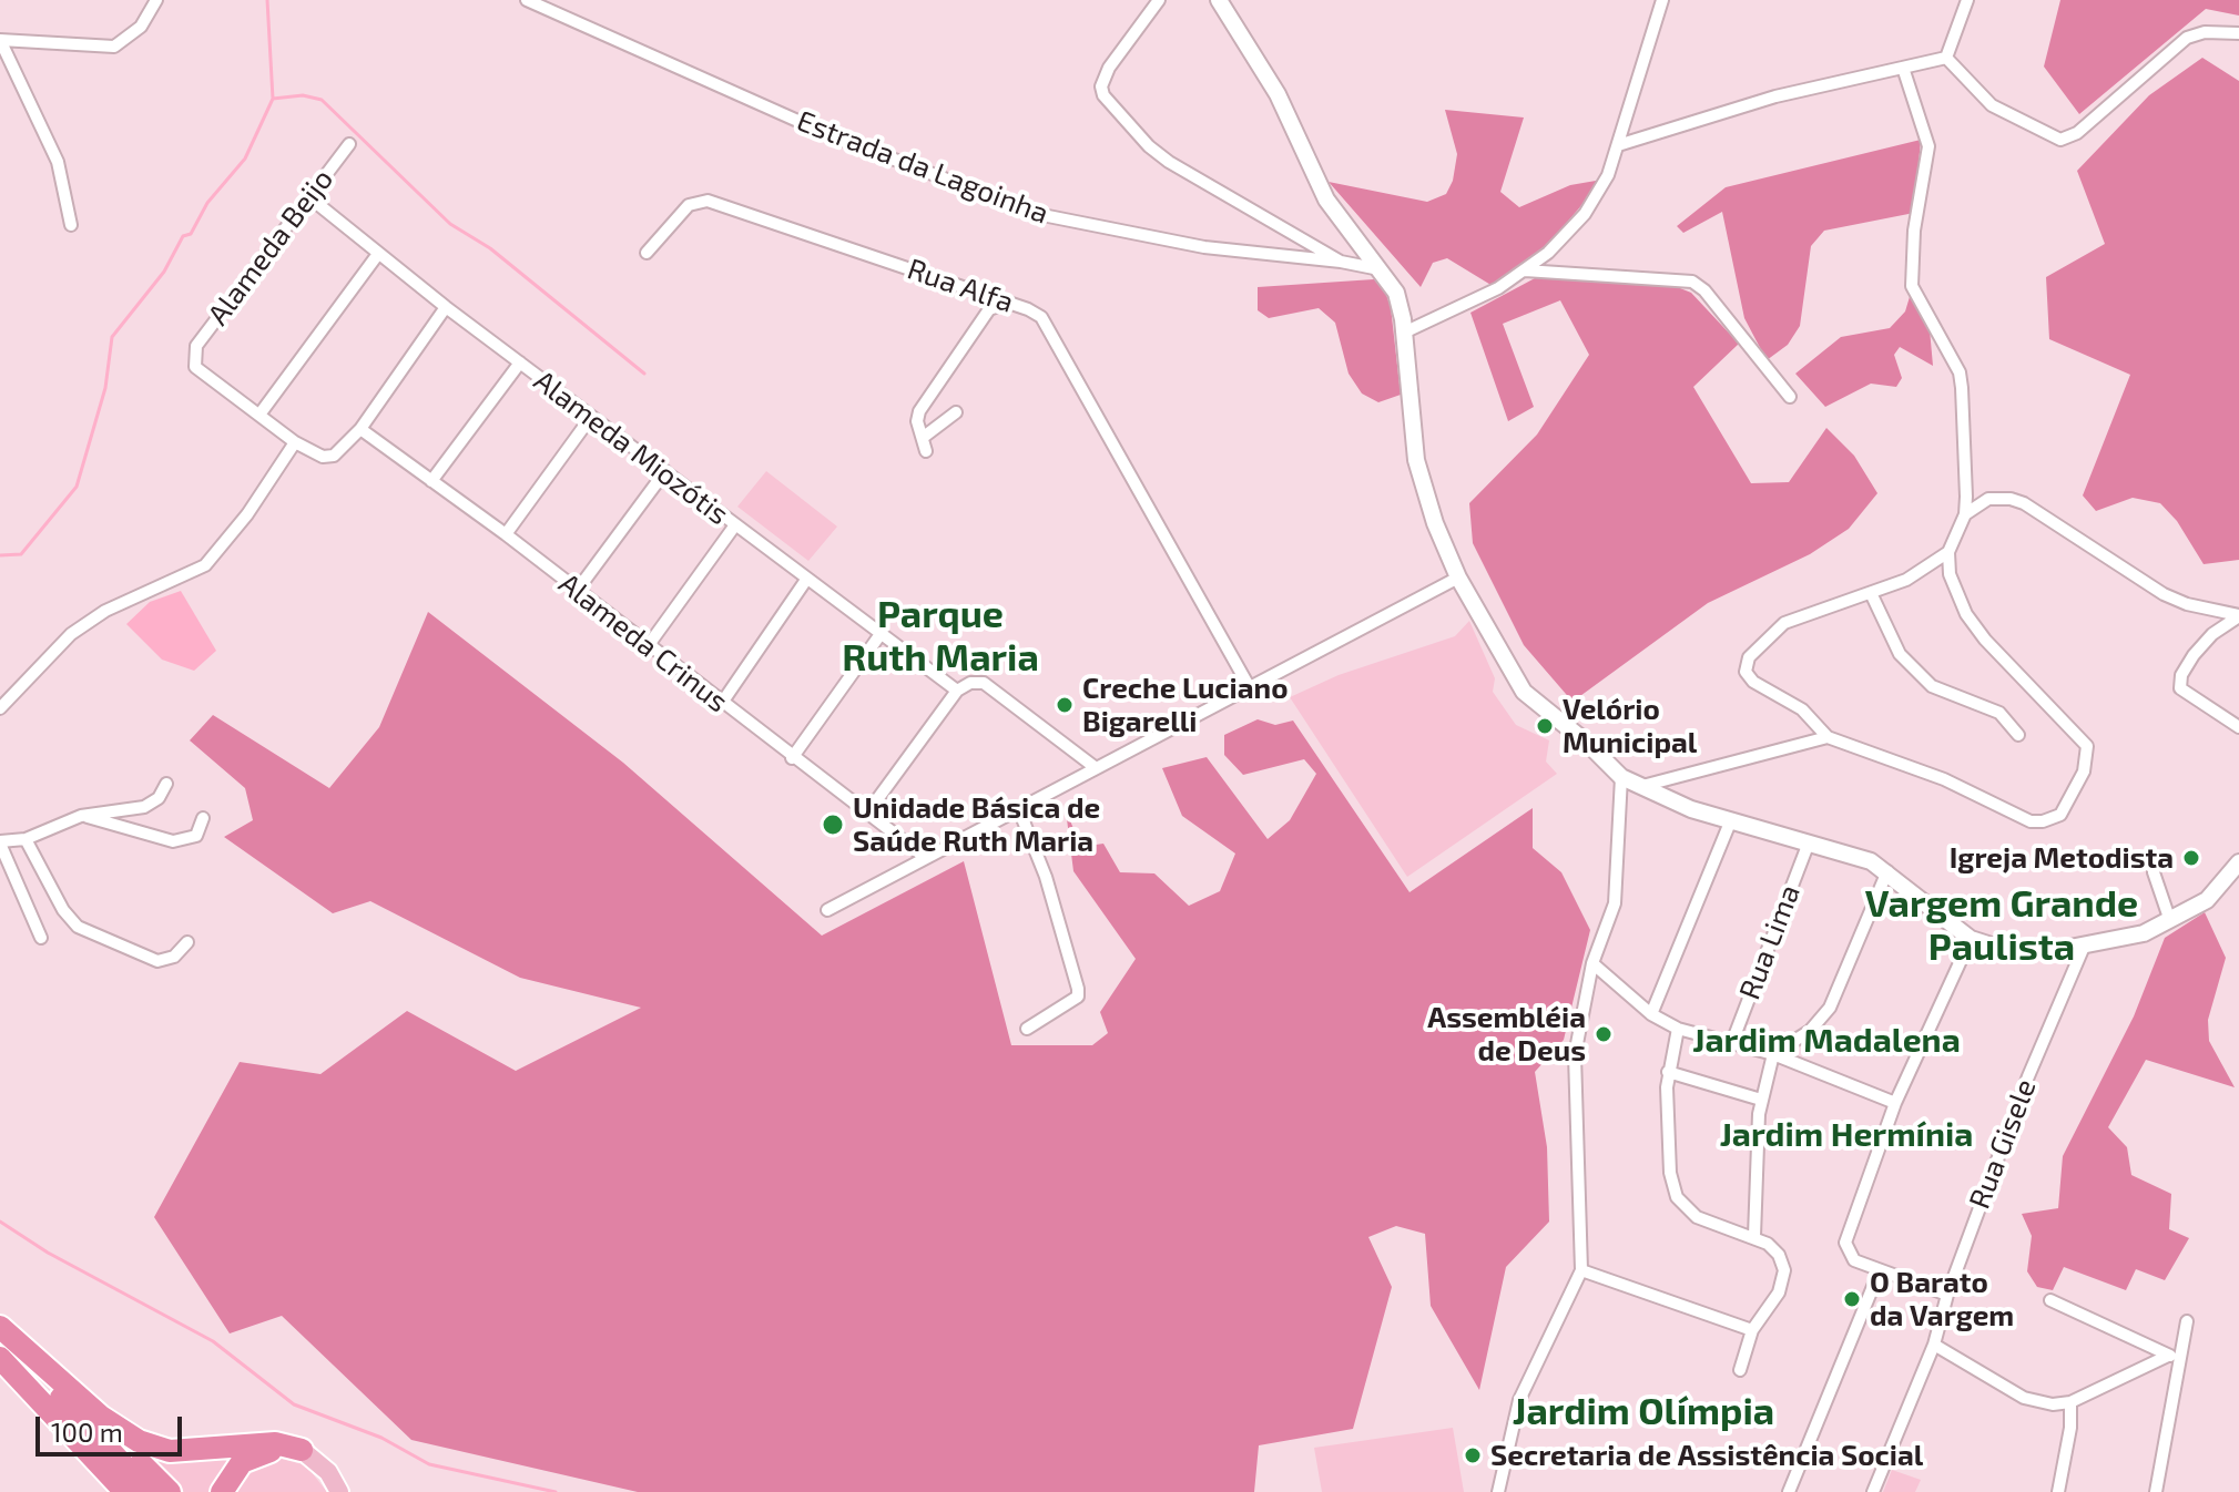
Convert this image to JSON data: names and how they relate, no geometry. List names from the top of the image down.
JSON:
{
  "streets": {
    "street": [
      "Estrada da Lagoinha",
      "Alameda Beijo",
      "Rua Alfa",
      "Alameda Miozótis",
      "Alameda Crinus",
      "Rua Lima",
      "Rua Gisele"
    ]
  },
  "crossings": [
    ["Alameda Beijo", "Alameda Miozótis"]
  ],
  "districts": [
    "Parque Ruth Maria",
    "Vargem Grande Paulista",
    "Jardim Madalena",
    "Jardim Hermínia",
    "Jardim Olímpia"
  ],
  "places": [
    "Creche Luciano Bigarelli",
    "Velório Municipal",
    "Unidade Básica de Saúde Ruth Maria",
    "Igreja Metodista",
    "Assembléia de Deus",
    "O Barato da Vargem",
    "Secretaria de Assistência Social"
  ],
  "scale_bar": "100 m"
}
